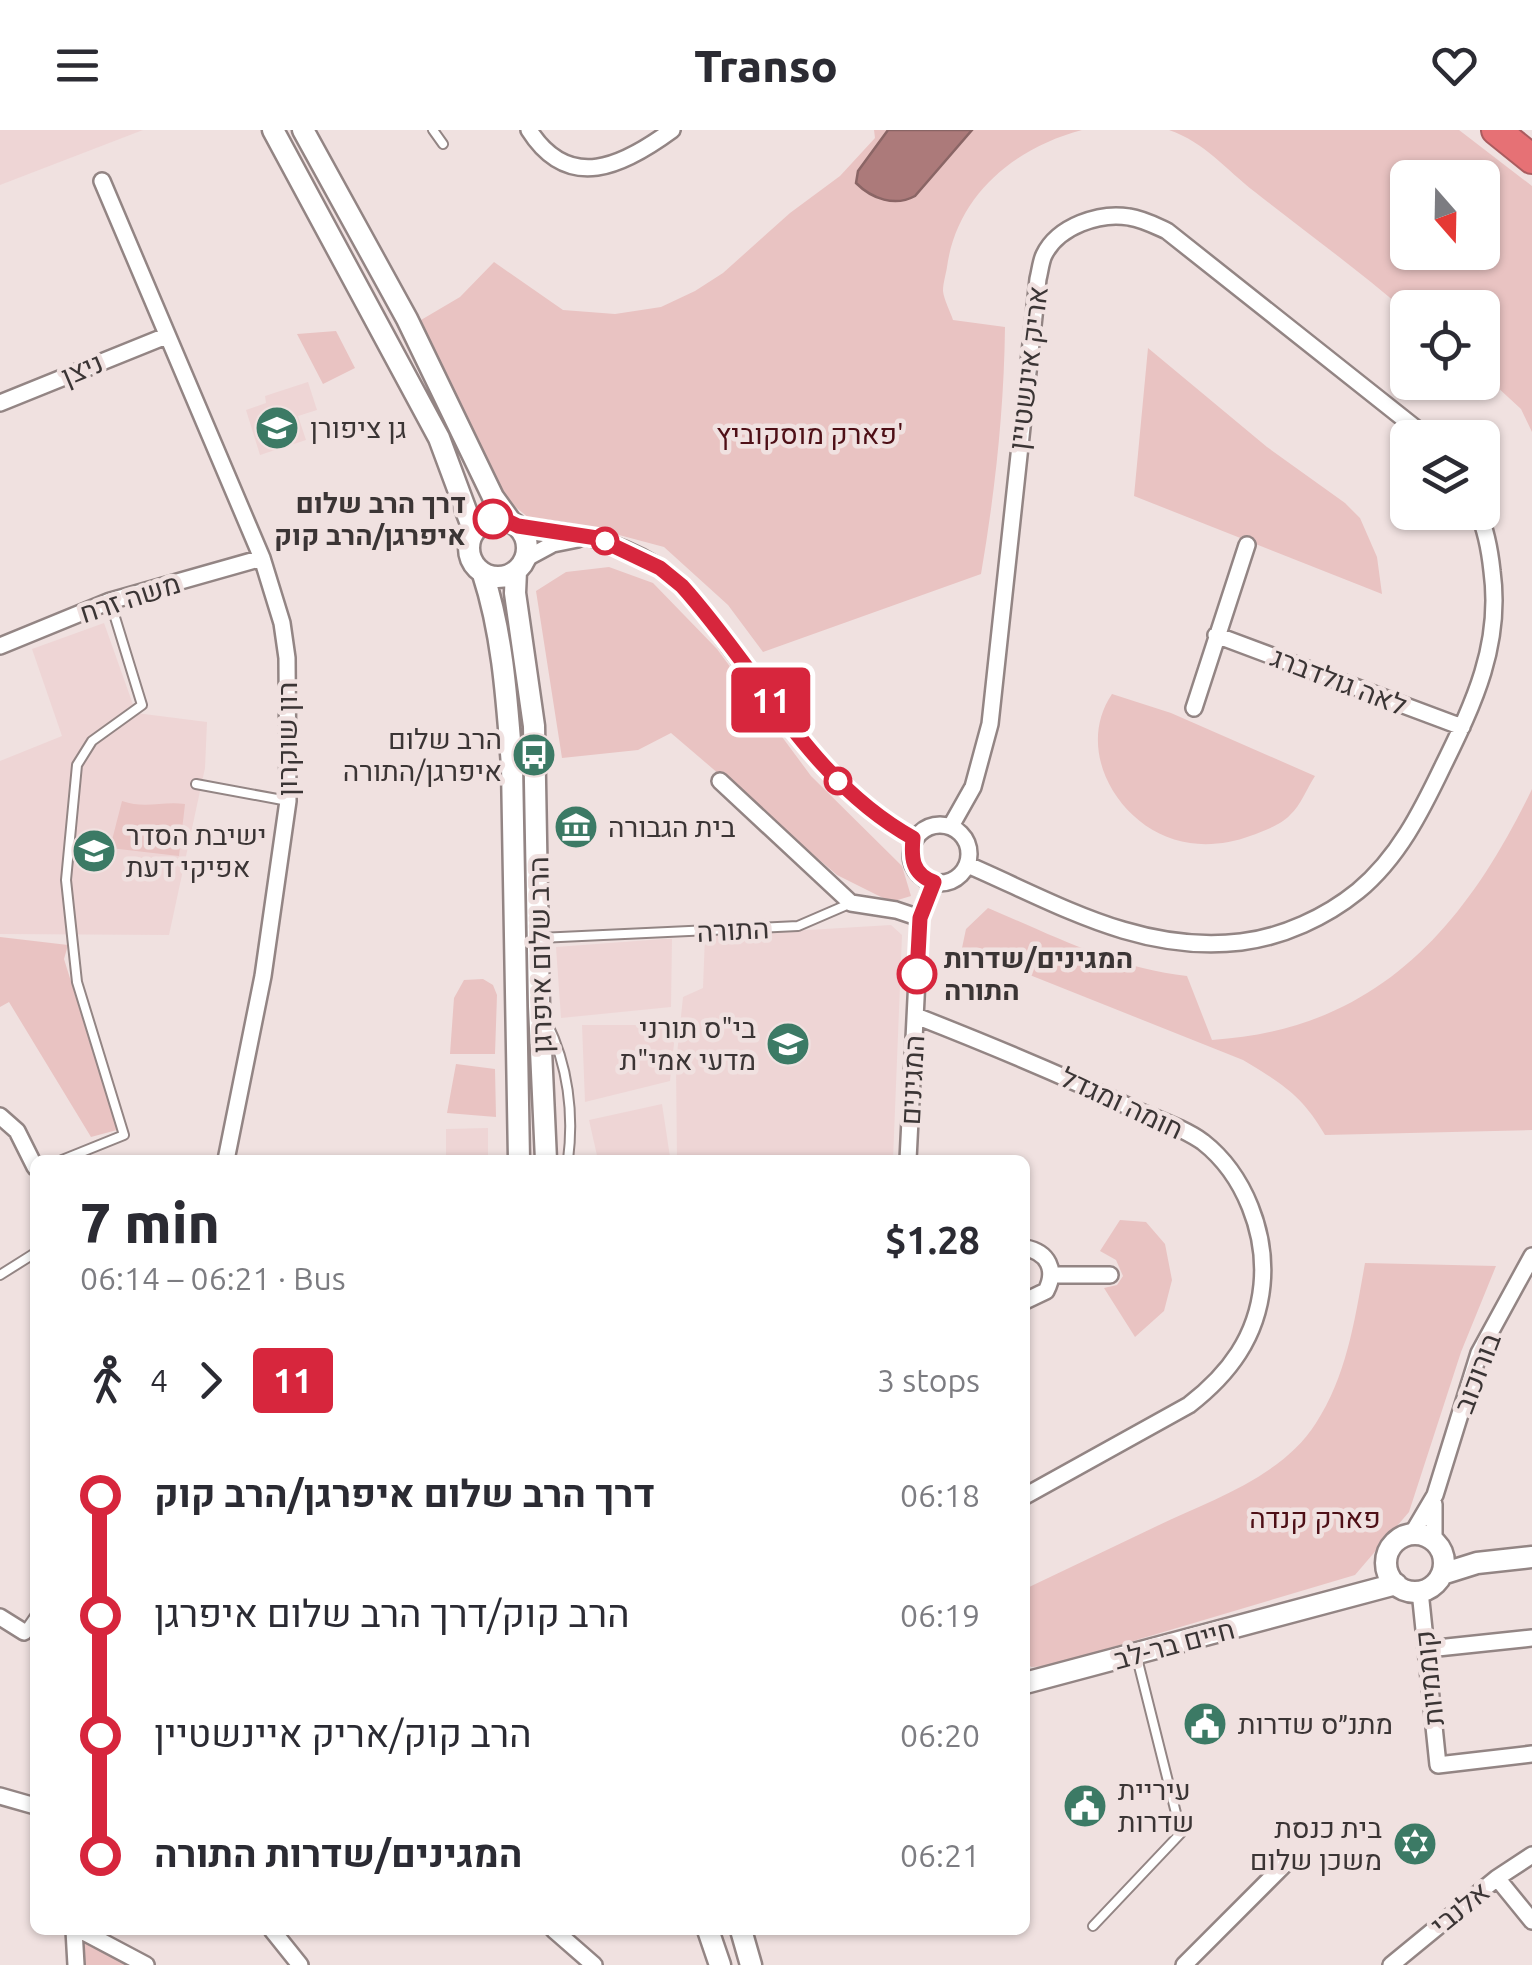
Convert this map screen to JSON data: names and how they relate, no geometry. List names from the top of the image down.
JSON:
{
  "streets": {
    "main road": ["הרב שלום איפרגן", "חיים בר-לב"],
    "street": [
      "אריק אינשטיין",
      "ניצן",
      "משה זרח",
      "לאה גולדברג",
      "רון שוקרון",
      "המגינים",
      "חומה ומגדל",
      "בורוכוב",
      "קוממיות",
      "אלנבי"
    ],
    "lane": ["התורה"]
  },
  "crossings": [
    ["אריק אינשטיין", "המגינים"],
    ["ניצן", "רון שוקרון"],
    ["משה זרח", "רון שוקרון"],
    ["התורה", "הרב שלום איפרגן"],
    ["המגינים", "חומה ומגדל"],
    ["בורוכוב", "חיים בר-לב"],
    ["בורוכוב", "קוממיות"],
    ["חיים בר-לב", "קוממיות"]
  ],
  "parks": ["פארק מוסקוביץ'", "פארק קנדה"],
  "places": {
    "school or university": ["גן ציפורן", "ישיבת הסדר אפיקי דעת", "בי\"ס תורני מדעי אמי\"ת"],
    "other": ["דרך הרב שלום איפרגן/הרב קוק", "המגינים/שדרות התורה"],
    "bus stop": ["הרב שלום איפרגן/התורה"],
    "museum": ["בית הגבורה"],
    "public building": ["מתנ״ס שדרות", "עיריית שדרות"],
    "synagogue": ["בית כנסת משכן שלום"]
  },
  "lines": ["bus line 11"],
  "north": "bottom",
  "page": {
    "header": "Transo",
    "on_map": "11",
    "heading": ["7 min", "06:14 – 06:21 · Bus", "$1.28"],
    "legs": ["4", "11", "3 stops"],
    "list": [
      {
        "name": "דרך הרב שלום איפרגן/הרב קוק",
        "value": "06:18"
      },
      {
        "name": "הרב קוק/דרך הרב שלום איפרגן",
        "value": "06:19"
      },
      {
        "name": "הרב קוק/אריק איינשטיין",
        "value": "06:20"
      },
      {
        "name": "המגינים/שדרות התורה",
        "value": "06:21"
      }
    ]
  }
}
